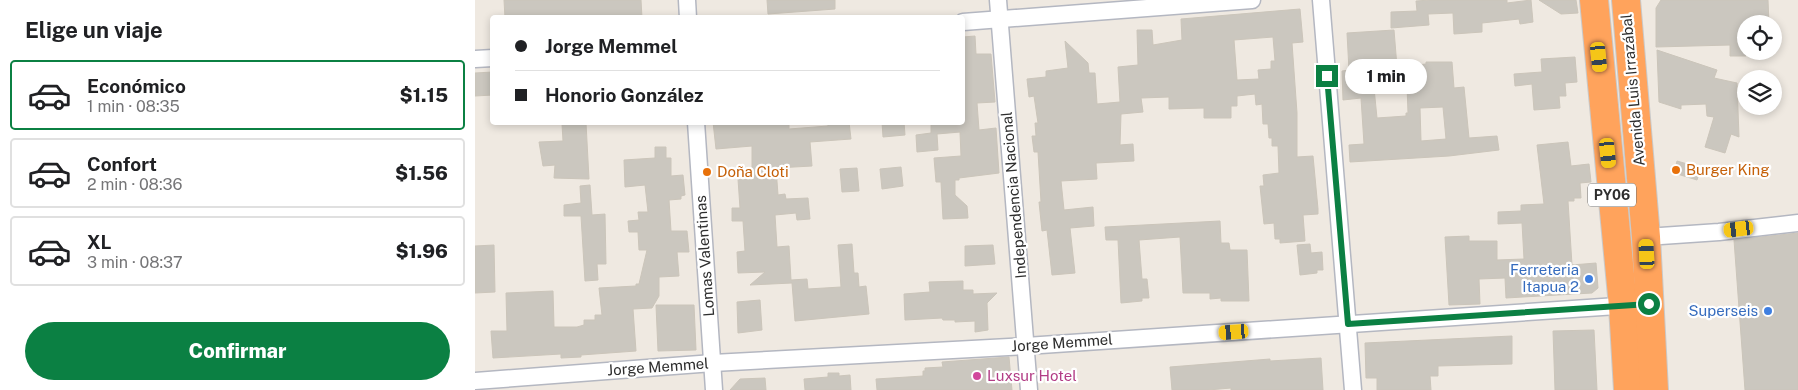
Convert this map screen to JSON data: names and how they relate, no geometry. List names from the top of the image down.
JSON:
{
  "streets": {
    "highway": ["Avenida Luis Irrazábal", "PY06"],
    "street": ["Independencia Nacional", "Lomas Valentinas", "Jorge Memmel"]
  },
  "crossings": [
    ["Avenida Luis Irrazábal", "Jorge Memmel"],
    ["Independencia Nacional", "Jorge Memmel"],
    ["Lomas Valentinas", "Jorge Memmel"]
  ],
  "places": [
    "Burger King",
    "Doña Cloti",
    "Ferreteria Itapua 2",
    "Superseis",
    "Luxsur Hotel"
  ],
  "page": {
    "heading": "Elige un viaje",
    "banner": ["Jorge Memmel", "Honorio González"],
    "bubble": "1 min",
    "list": [
      {
        "name": "Económico",
        "note": "1 min · 08:35",
        "value": "$1.15"
      },
      {
        "name": "Confort",
        "note": "2 min · 08:36",
        "value": "$1.56"
      },
      {
        "name": "XL",
        "note": "3 min · 08:37",
        "value": "$1.96"
      }
    ],
    "buttons": "Confirmar"
  }
}
